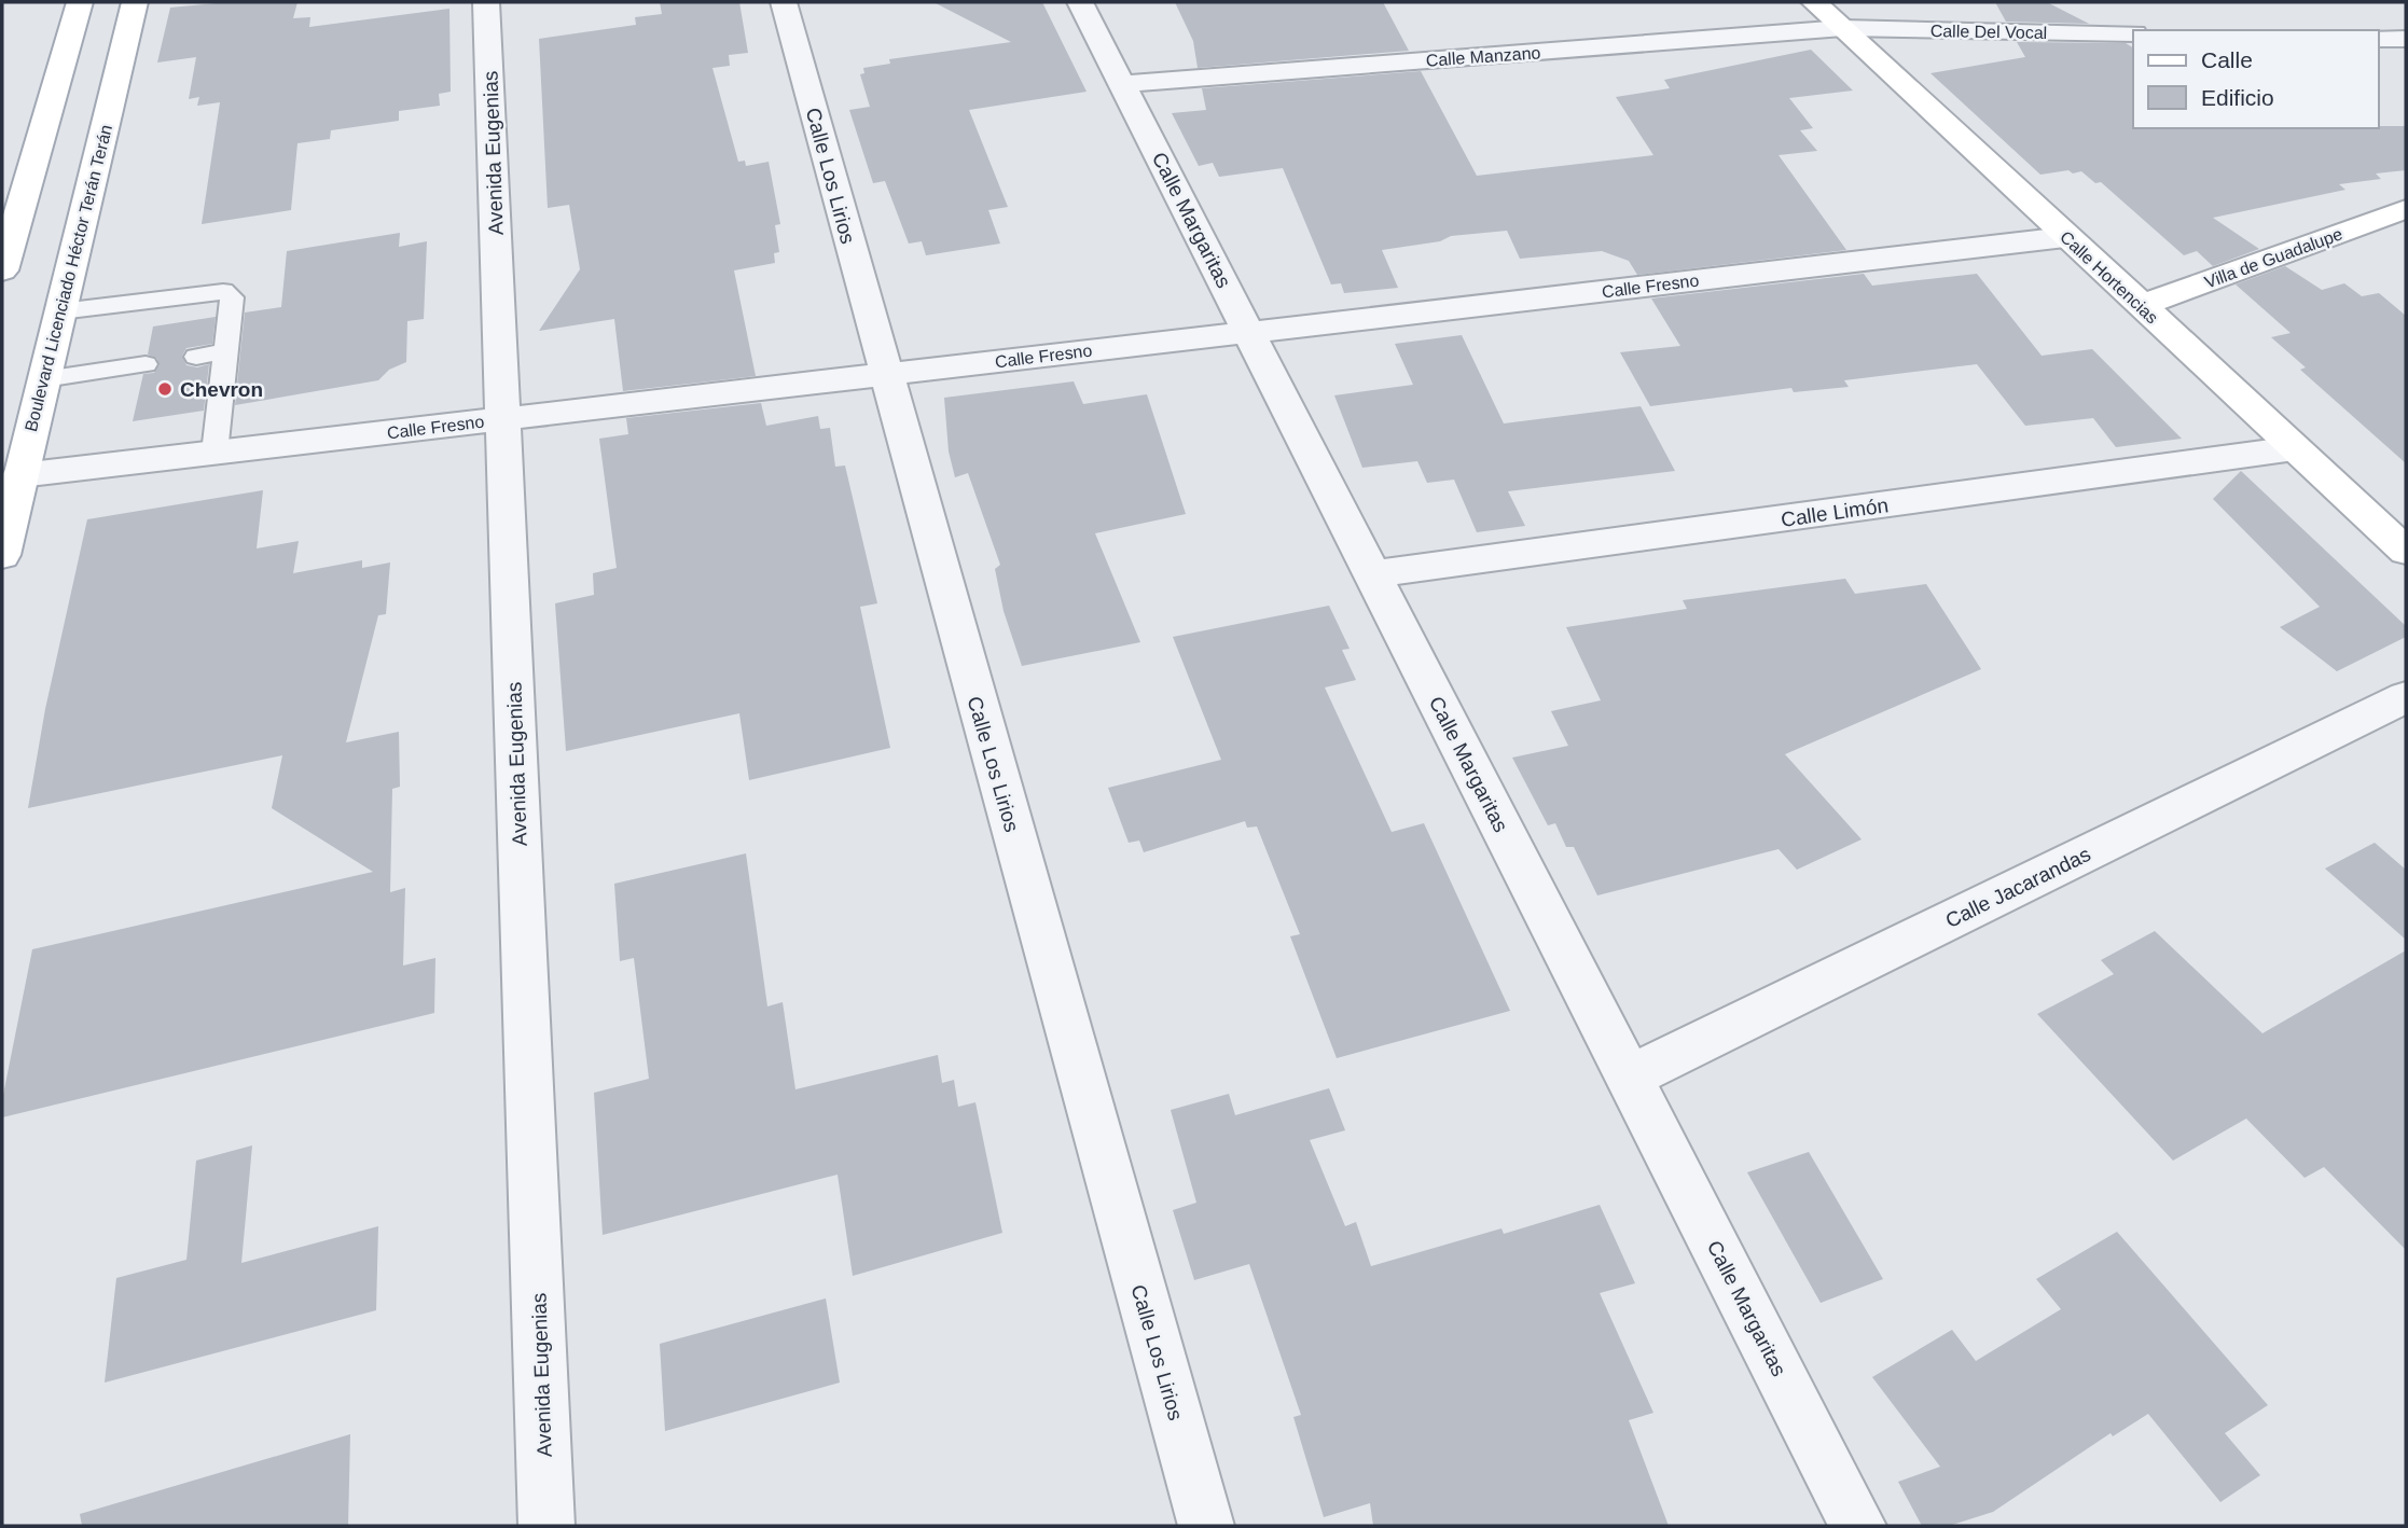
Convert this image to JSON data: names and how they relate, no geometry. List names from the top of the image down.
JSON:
{
  "streets": {
    "main road": ["Villa de Guadalupe", "Calle Hortencias", "Boulevard Licenciado Héctor Terán Terán"],
    "street": [
      "Calle Del Vocal",
      "Calle Manzano",
      "Avenida Eugenias",
      "Calle Los Lirios",
      "Calle Margaritas",
      "Calle Fresno",
      "Calle Limón",
      "Calle Jacarandas"
    ]
  },
  "crossings": [
    ["Calle Del Vocal", "Calle Manzano"],
    ["Calle Del Vocal", "Calle Hortencias"],
    ["Calle Manzano", "Calle Margaritas"],
    ["Calle Manzano", "Calle Hortencias"],
    ["Avenida Eugenias", "Calle Fresno"],
    ["Calle Los Lirios", "Calle Fresno"],
    ["Calle Margaritas", "Calle Fresno"],
    ["Calle Margaritas", "Calle Limón"],
    ["Calle Margaritas", "Calle Jacarandas"],
    ["Villa de Guadalupe", "Calle Hortencias"],
    ["Calle Hortencias", "Calle Fresno"],
    ["Calle Hortencias", "Calle Limón"],
    ["Boulevard Licenciado Héctor Terán Terán", "Calle Fresno"]
  ],
  "places": ["Chevron"],
  "legend": ["Calle", "Edificio"]
}
